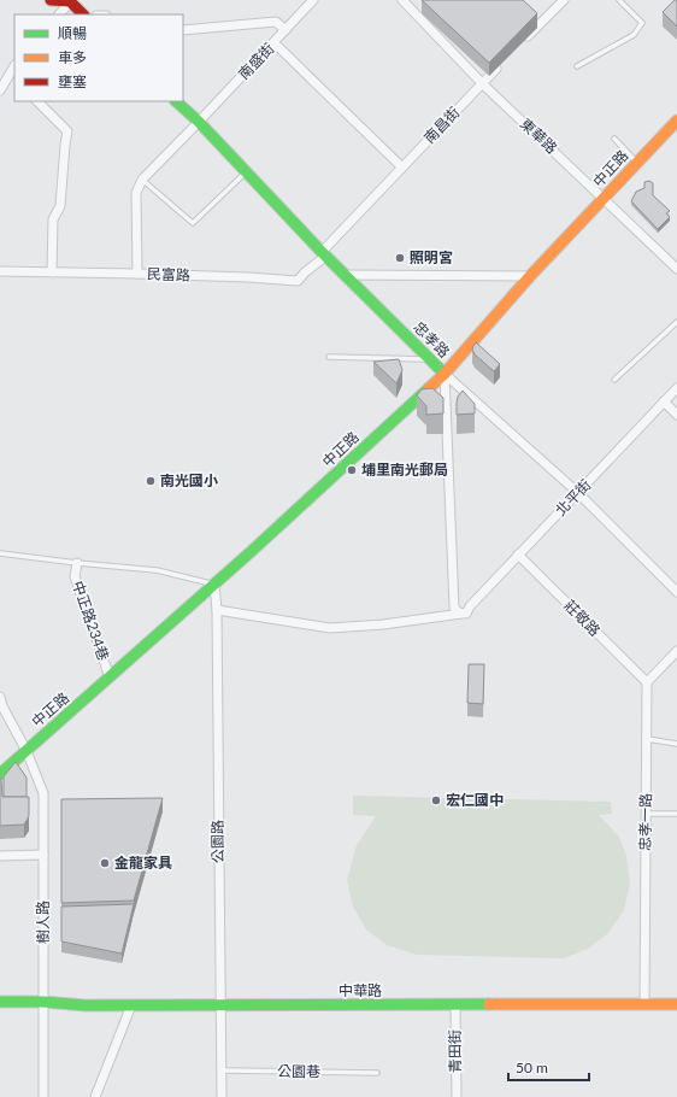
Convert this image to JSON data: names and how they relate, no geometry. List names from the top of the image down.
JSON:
{
  "streets": {
    "street": [
      "南盛街",
      "南昌街",
      "東華路",
      "中正路",
      "民富路",
      "忠孝路",
      "北平街",
      "莊敬路",
      "中正路234巷",
      "忠孝一路",
      "公園路",
      "樹人路",
      "中華路",
      "青田街"
    ],
    "lane": ["公園巷"]
  },
  "crossings": [
    ["南盛街", "忠孝路"],
    ["南昌街", "東華路"],
    ["南昌街", "民富路"],
    ["南昌街", "忠孝路"],
    ["東華路", "中正路"],
    ["中正路", "忠孝路"],
    ["中正路", "中正路234巷"],
    ["中正路", "公園路"],
    ["中正路", "樹人路"],
    ["民富路", "忠孝路"],
    ["忠孝路", "北平街"],
    ["北平街", "莊敬路"],
    ["莊敬路", "忠孝一路"],
    ["忠孝一路", "中華路"],
    ["公園路", "中華路"],
    ["公園路", "公園巷"],
    ["樹人路", "中華路"],
    ["中華路", "青田街"]
  ],
  "places": [
    "照明宮",
    "埔里南光郵局",
    "南光國小",
    "宏仁國中",
    "金龍家具"
  ],
  "legend": ["順暢", "車多", "壅塞"],
  "scale_bar": "50 m"
}
